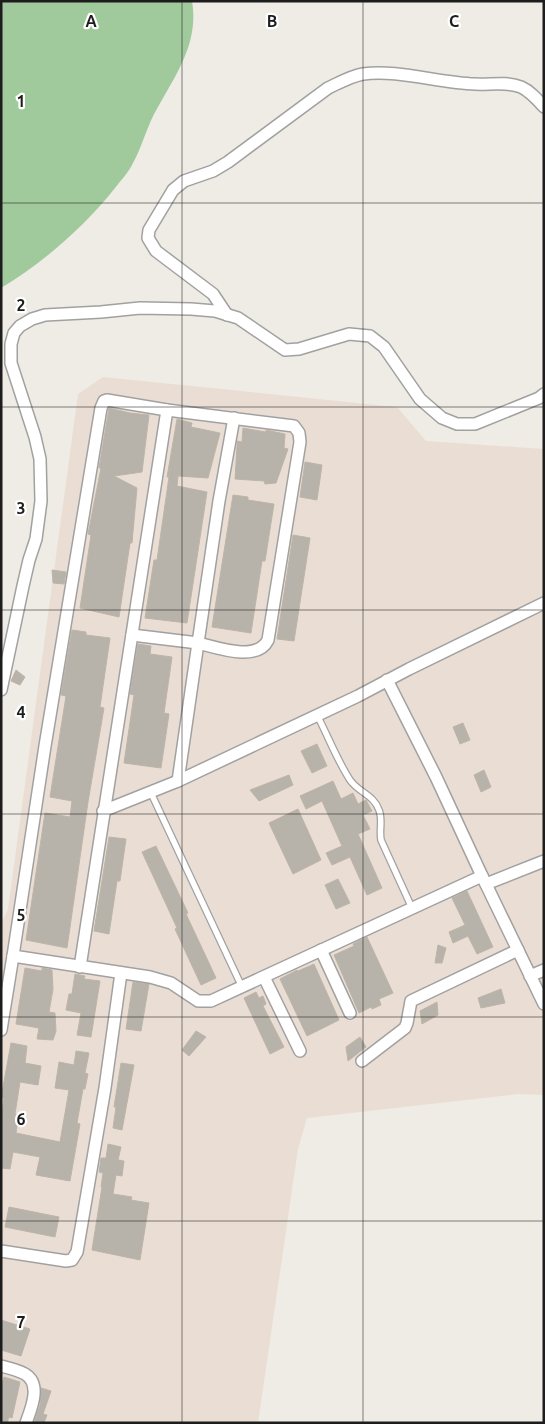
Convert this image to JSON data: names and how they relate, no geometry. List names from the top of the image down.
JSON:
{
  "grid": {
    "columns": ["A", "B", "C"],
    "rows": [
      "1",
      "2",
      "3",
      "4",
      "5",
      "6",
      "7"
    ]
  }
}
